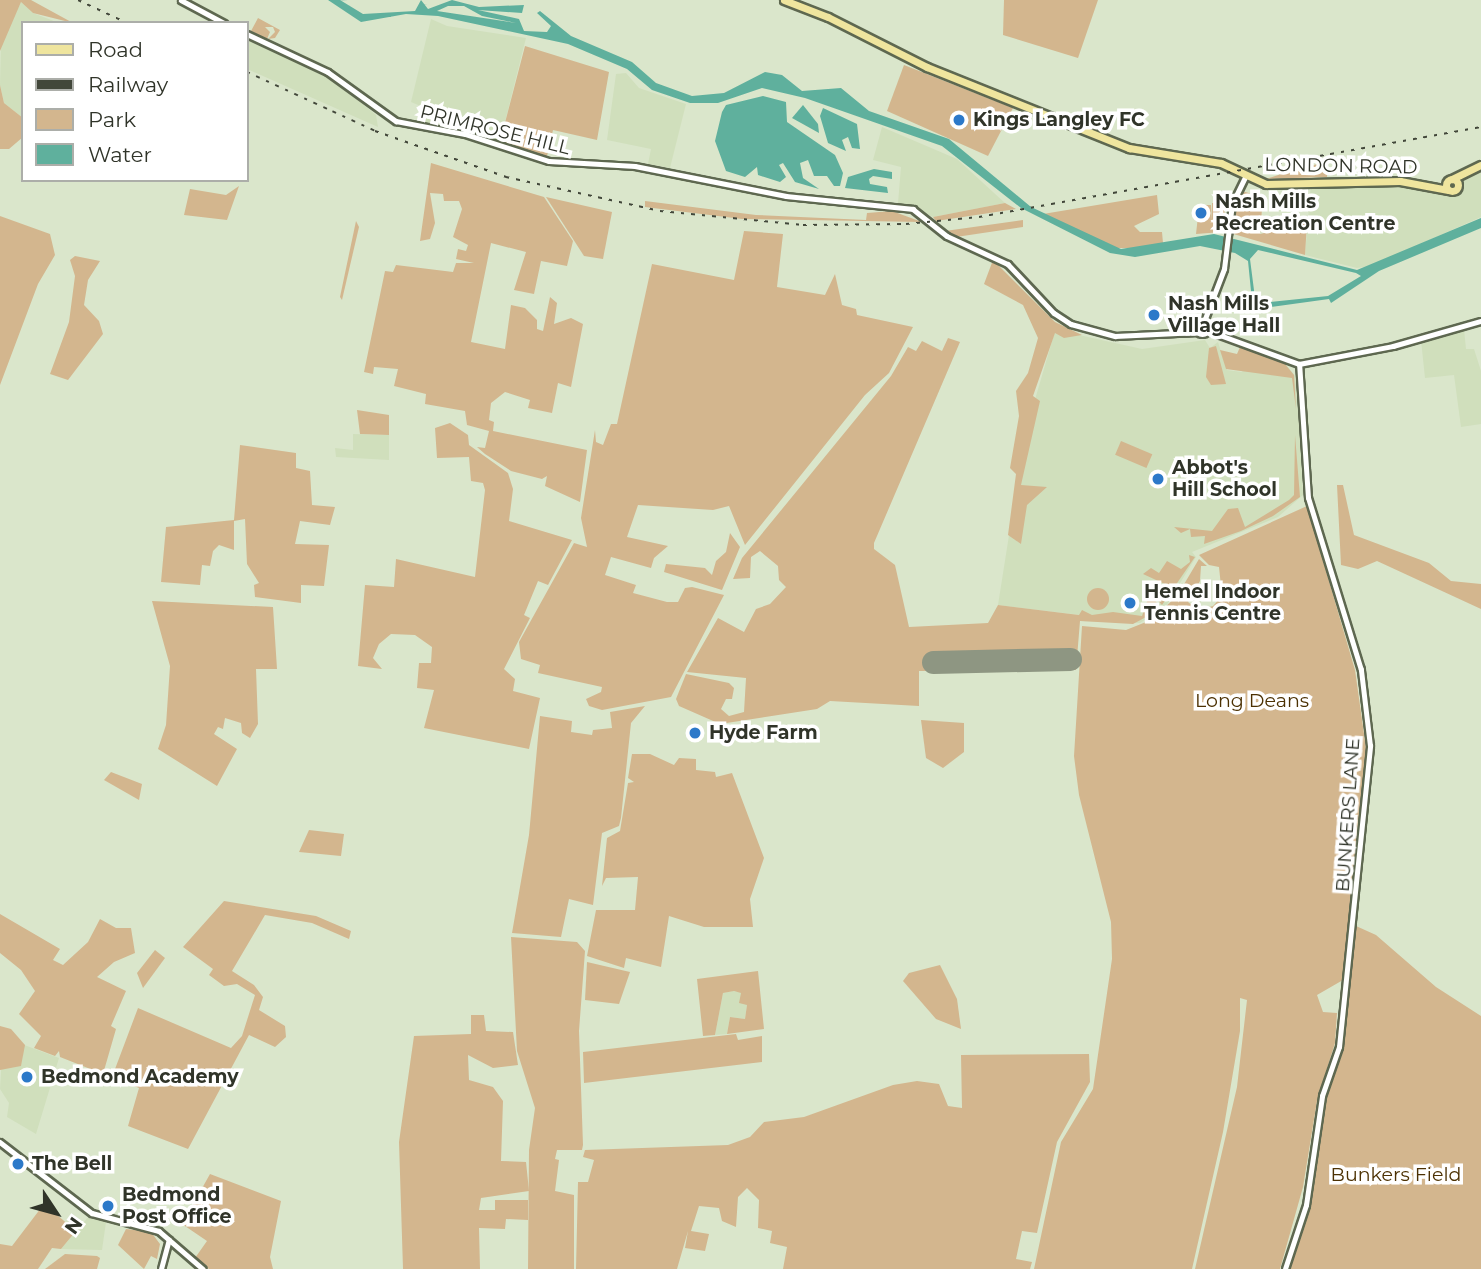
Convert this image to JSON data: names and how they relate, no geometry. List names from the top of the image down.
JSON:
{
  "streets": {
    "main road": ["LONDON ROAD"],
    "street": ["PRIMROSE HILL", "BUNKERS LANE"]
  },
  "parks": ["Long Deans", "Bunkers Field"],
  "places": [
    "Kings Langley FC",
    "Nash Mills Recreation Centre",
    "Nash Mills Village Hall",
    "Abbot's Hill School",
    "Hemel Indoor Tennis Centre",
    "Hyde Farm",
    "Bedmond Academy",
    "The Bell",
    "Bedmond Post Office"
  ],
  "legend": [
    "Road",
    "Railway",
    "Park",
    "Water"
  ],
  "north": "bottom right"
}
